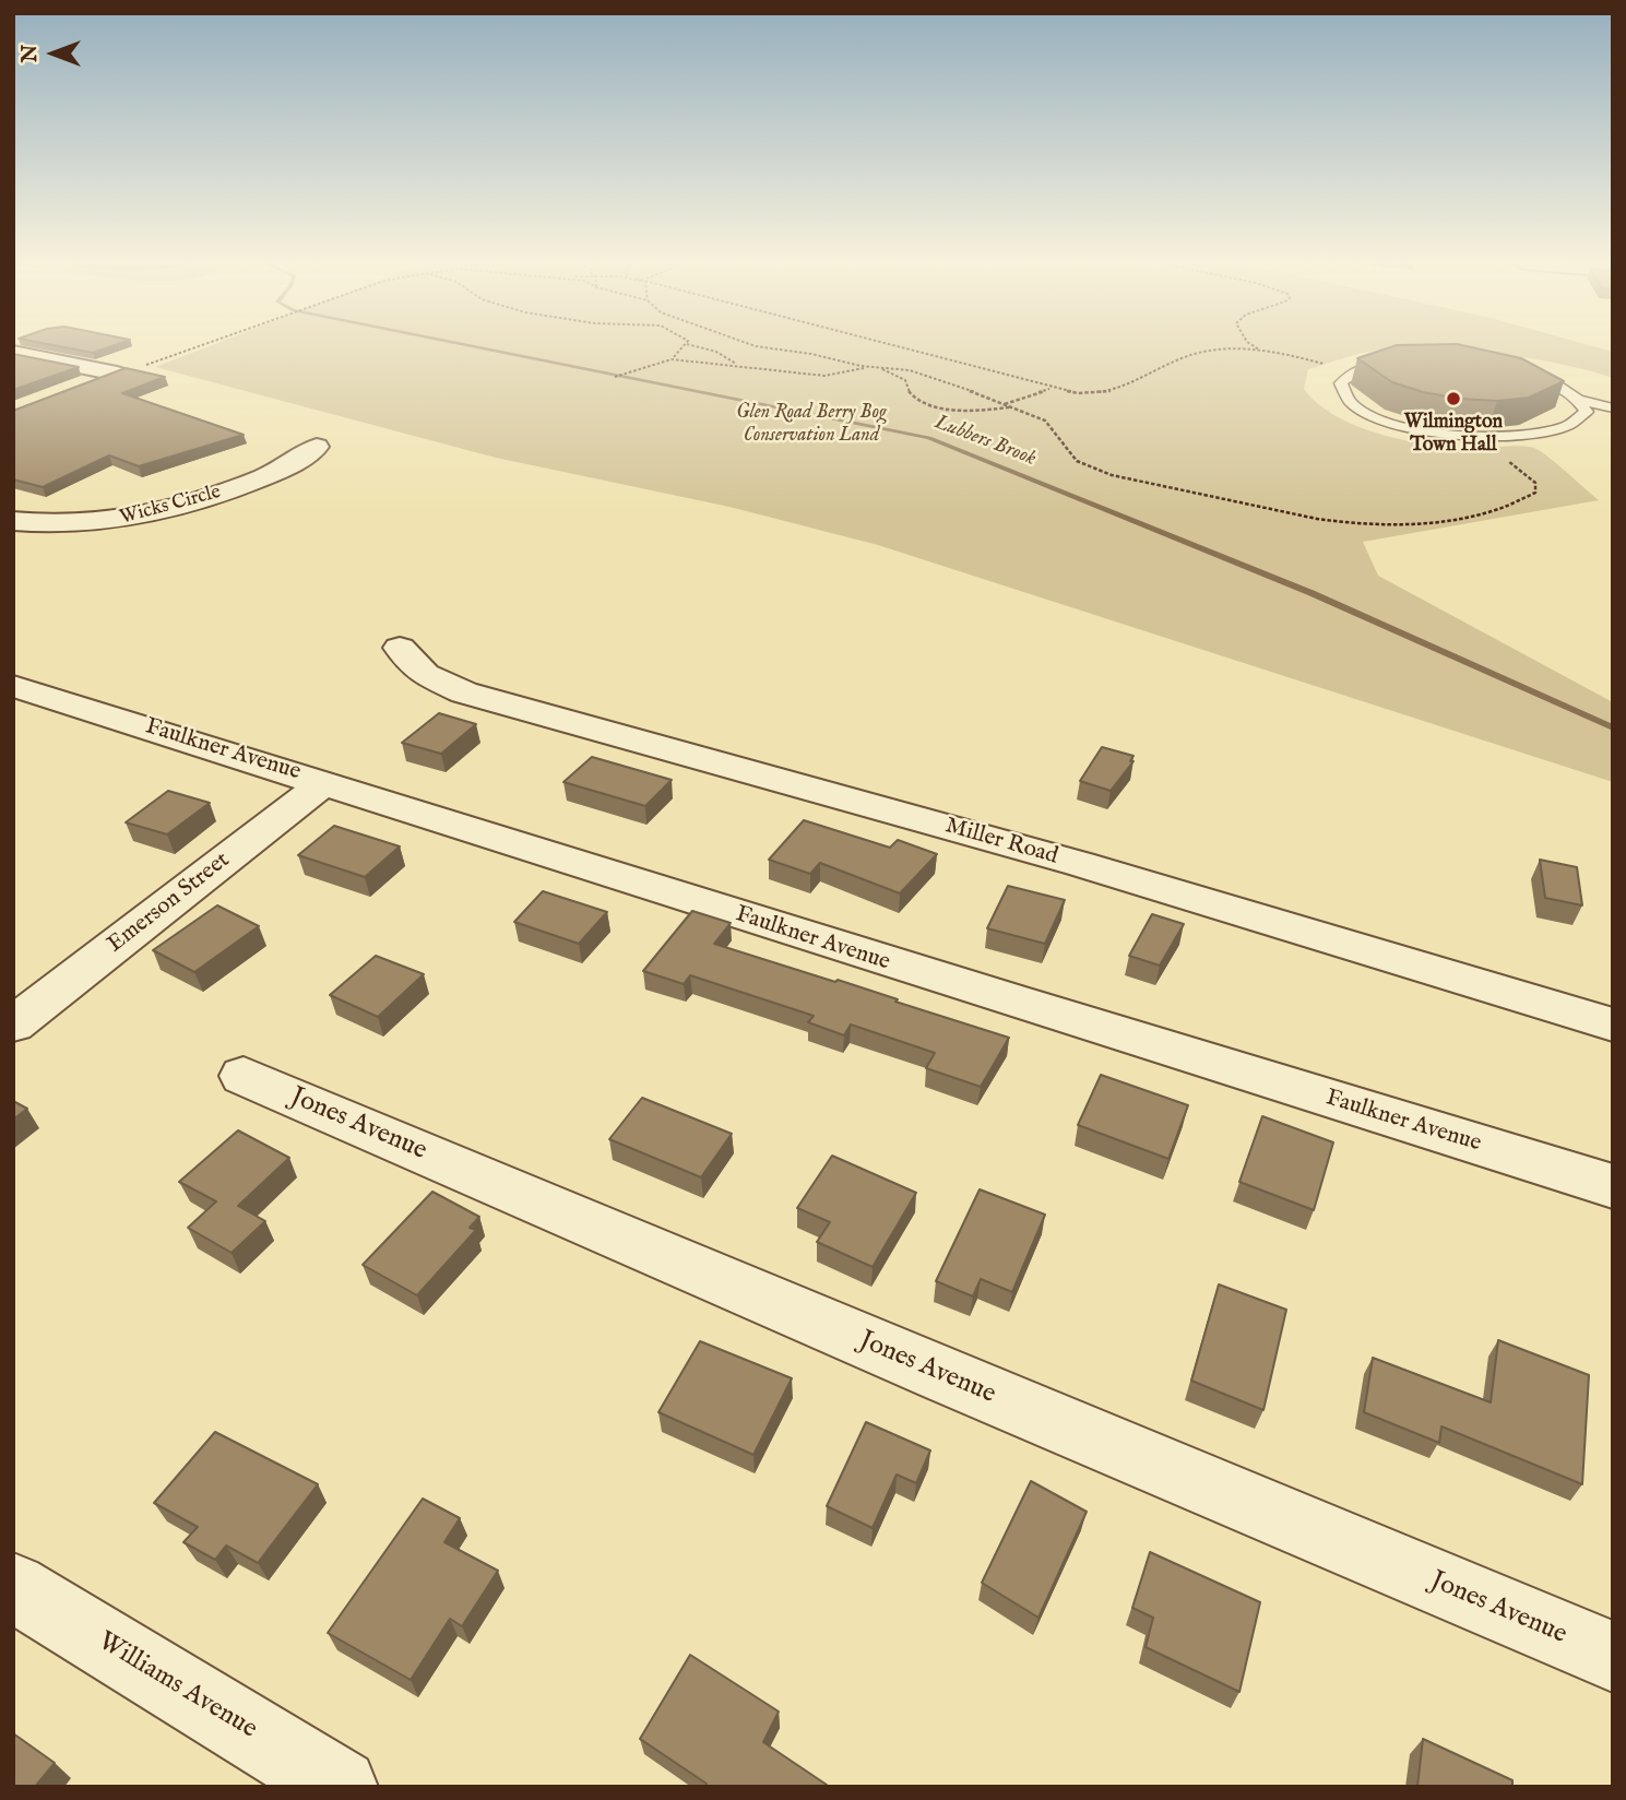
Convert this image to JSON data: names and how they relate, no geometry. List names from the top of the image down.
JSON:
{
  "streets": {
    "street": [
      "Wicks Circle",
      "Faulkner Avenue",
      "Miller Road",
      "Emerson Street",
      "Jones Avenue",
      "Williams Avenue"
    ]
  },
  "crossings": [
    ["Faulkner Avenue", "Emerson Street"]
  ],
  "water": ["Lubbers Brook"],
  "parks": ["Glen Road Berry Bog Conservation Land"],
  "places": ["Wilmington Town Hall"],
  "north": "left"
}
